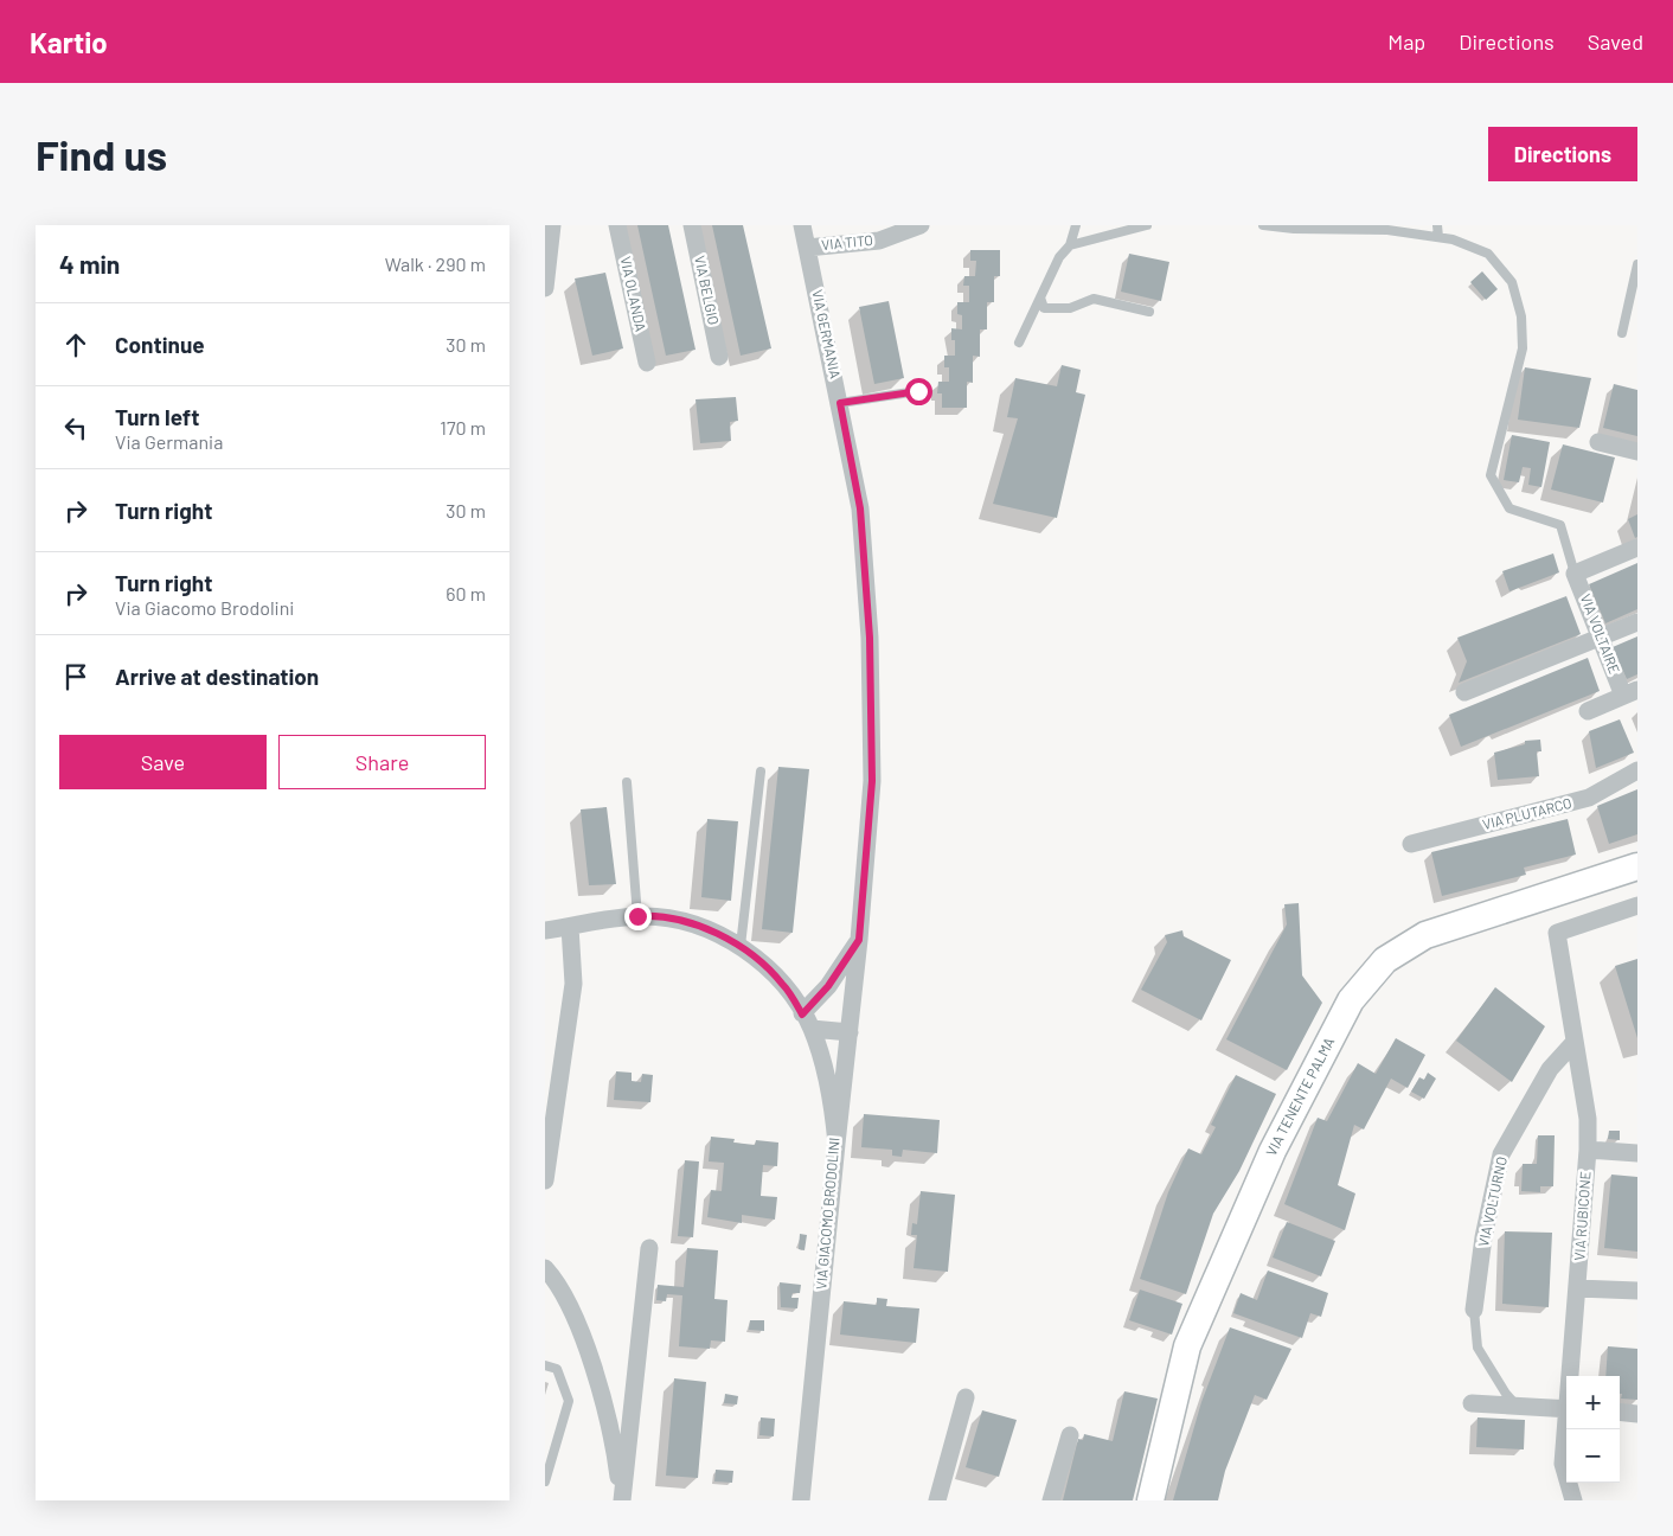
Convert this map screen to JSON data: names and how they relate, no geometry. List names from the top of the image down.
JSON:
{
  "streets": {
    "main road": ["VIA TENENTE PALMA"],
    "street": [
      "VIA TITO",
      "VIA BELGIO",
      "VIA OLANDA",
      "VIA GERMANIA",
      "VIA VOLTAIRE",
      "VIA PLUTARCO",
      "VIA VOLTURNO",
      "VIA GIACOMO BRODOLINI",
      "VIA RUBICONE"
    ]
  },
  "crossings": [
    ["VIA TITO", "VIA GERMANIA"],
    ["VIA GERMANIA", "VIA GIACOMO BRODOLINI"],
    ["VIA VOLTURNO", "VIA RUBICONE"]
  ],
  "page": {
    "header": "Kartio",
    "nav": ["Map", "Directions", "Saved"],
    "buttons": [
      "Directions",
      ["Save", "Share"]
    ],
    "title": "Find us",
    "heading": ["4 min", "Walk · 290 m"],
    "list": [
      ["Continue", "30 m"],
      ["Turn left", "Via Germania", "170 m"],
      ["Turn right", "30 m"],
      ["Turn right", "Via Giacomo Brodolini", "60 m"],
      "Arrive at destination"
    ],
    "map_buttons": ["+", "−"]
  }
}
